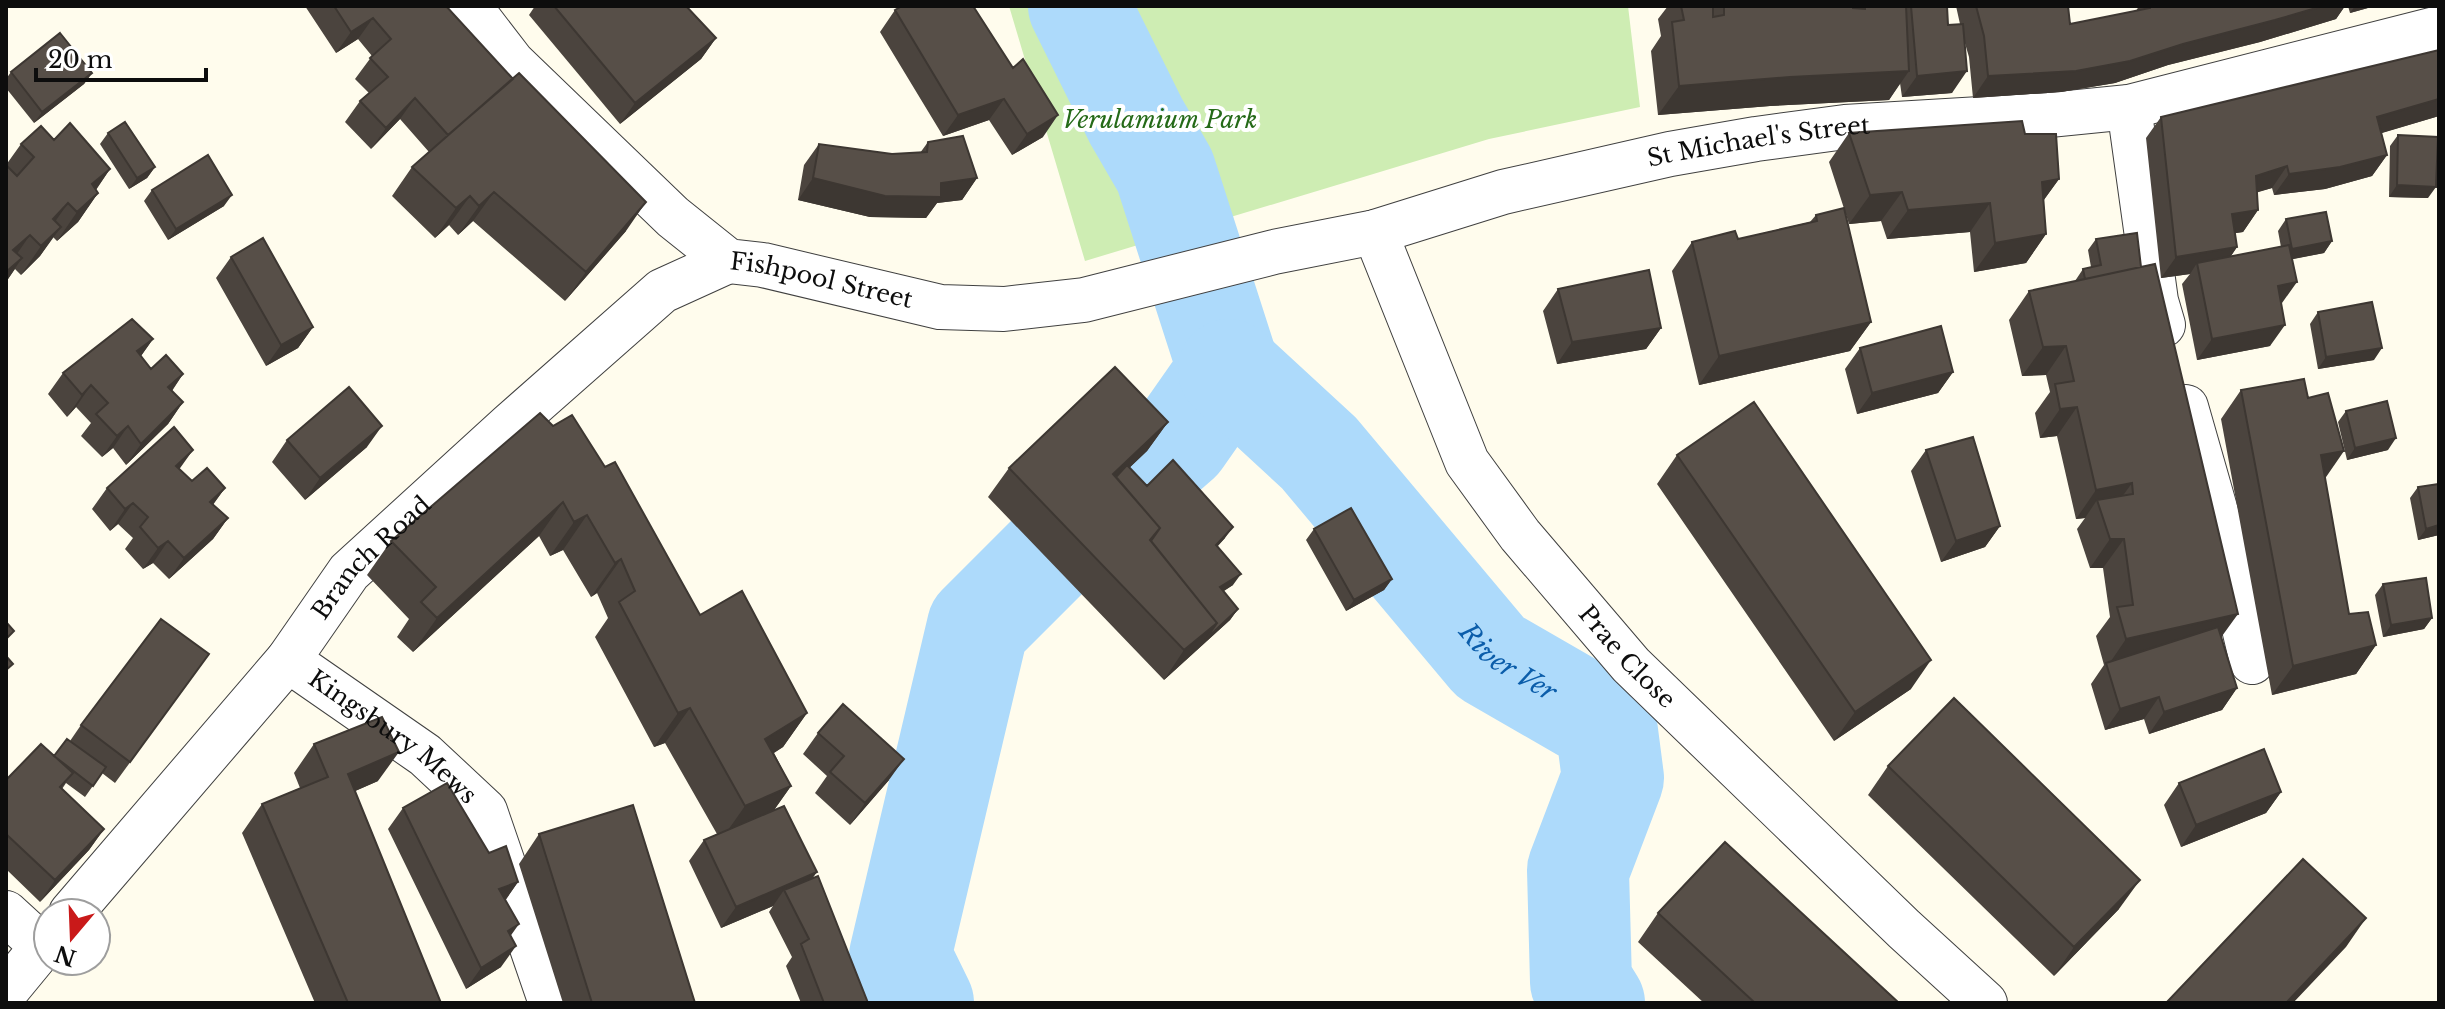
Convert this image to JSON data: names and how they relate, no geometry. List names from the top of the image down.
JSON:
{
  "streets": {
    "street": [
      "St Michael's Street",
      "Fishpool Street",
      "Branch Road",
      "Prae Close",
      "Kingsbury Mews"
    ]
  },
  "crossings": [
    ["St Michael's Street", "Fishpool Street"],
    ["St Michael's Street", "Prae Close"],
    ["Fishpool Street", "Branch Road"],
    ["Branch Road", "Kingsbury Mews"]
  ],
  "water": ["River Ver"],
  "parks": ["Verulamium Park"],
  "scale_bar": "20 m",
  "north": "bottom"
}
